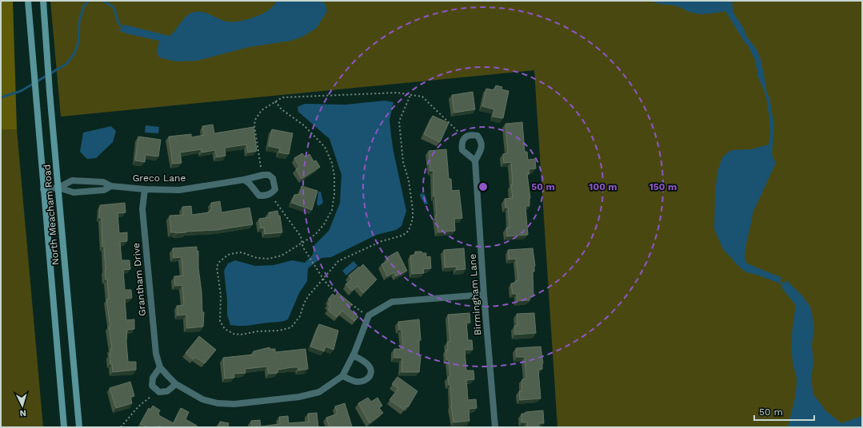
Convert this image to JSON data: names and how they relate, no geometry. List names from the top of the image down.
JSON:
{
  "streets": {
    "main road": ["North Meacham Road"],
    "street": ["Greco Lane", "Grantham Drive", "Birmingham Lane"]
  },
  "crossings": [
    ["Greco Lane", "North Meacham Road"],
    ["Greco Lane", "Grantham Drive"]
  ],
  "scale_bar": "50 m",
  "north": "bottom",
  "rings": ["50 m", "100 m", "150 m"]
}
